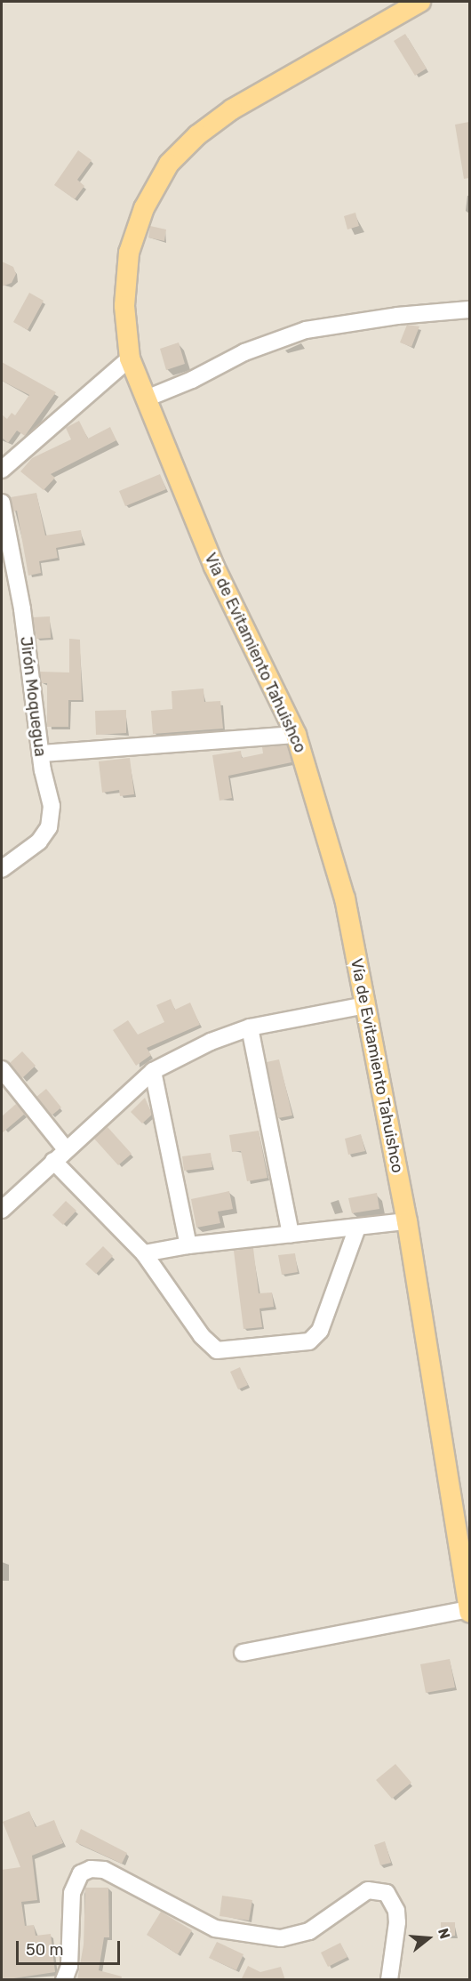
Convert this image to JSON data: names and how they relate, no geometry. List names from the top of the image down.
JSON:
{
  "streets": {
    "main road": ["Vía de Evitamiento Tahuishco"],
    "street": ["Jirón Moquegua"]
  },
  "scale_bar": "50 m",
  "north": "right"
}
